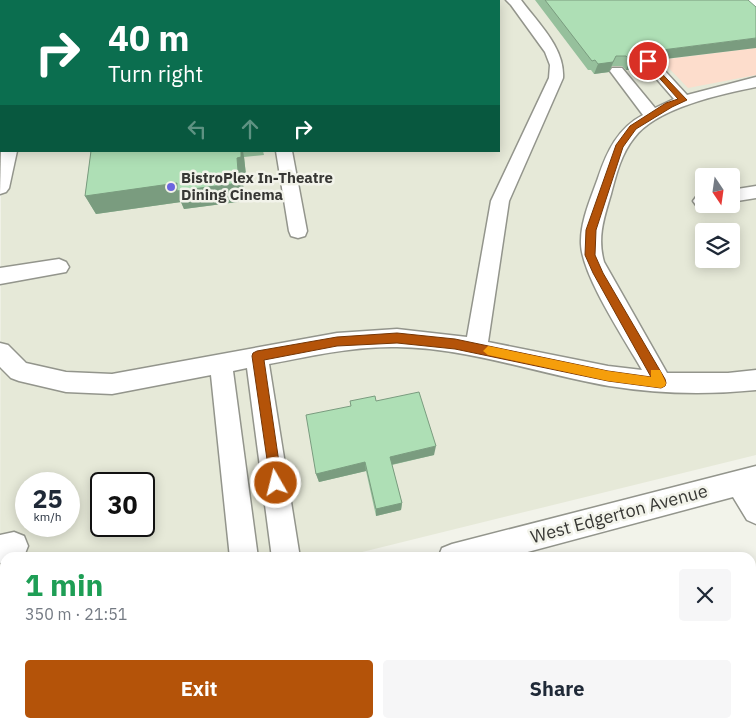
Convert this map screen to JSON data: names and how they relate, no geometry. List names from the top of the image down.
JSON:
{
  "streets": {
    "street": ["West Edgerton Avenue"]
  },
  "places": ["BistroPlex In-Theatre Dining Cinema"],
  "north": "bottom",
  "page": {
    "turn": ["40 m", "Turn right"],
    "speed": "25 km/h",
    "limit": "30",
    "heading": ["1 min", "350 m · 21:51"],
    "buttons": ["Exit", "Share"]
  }
}
